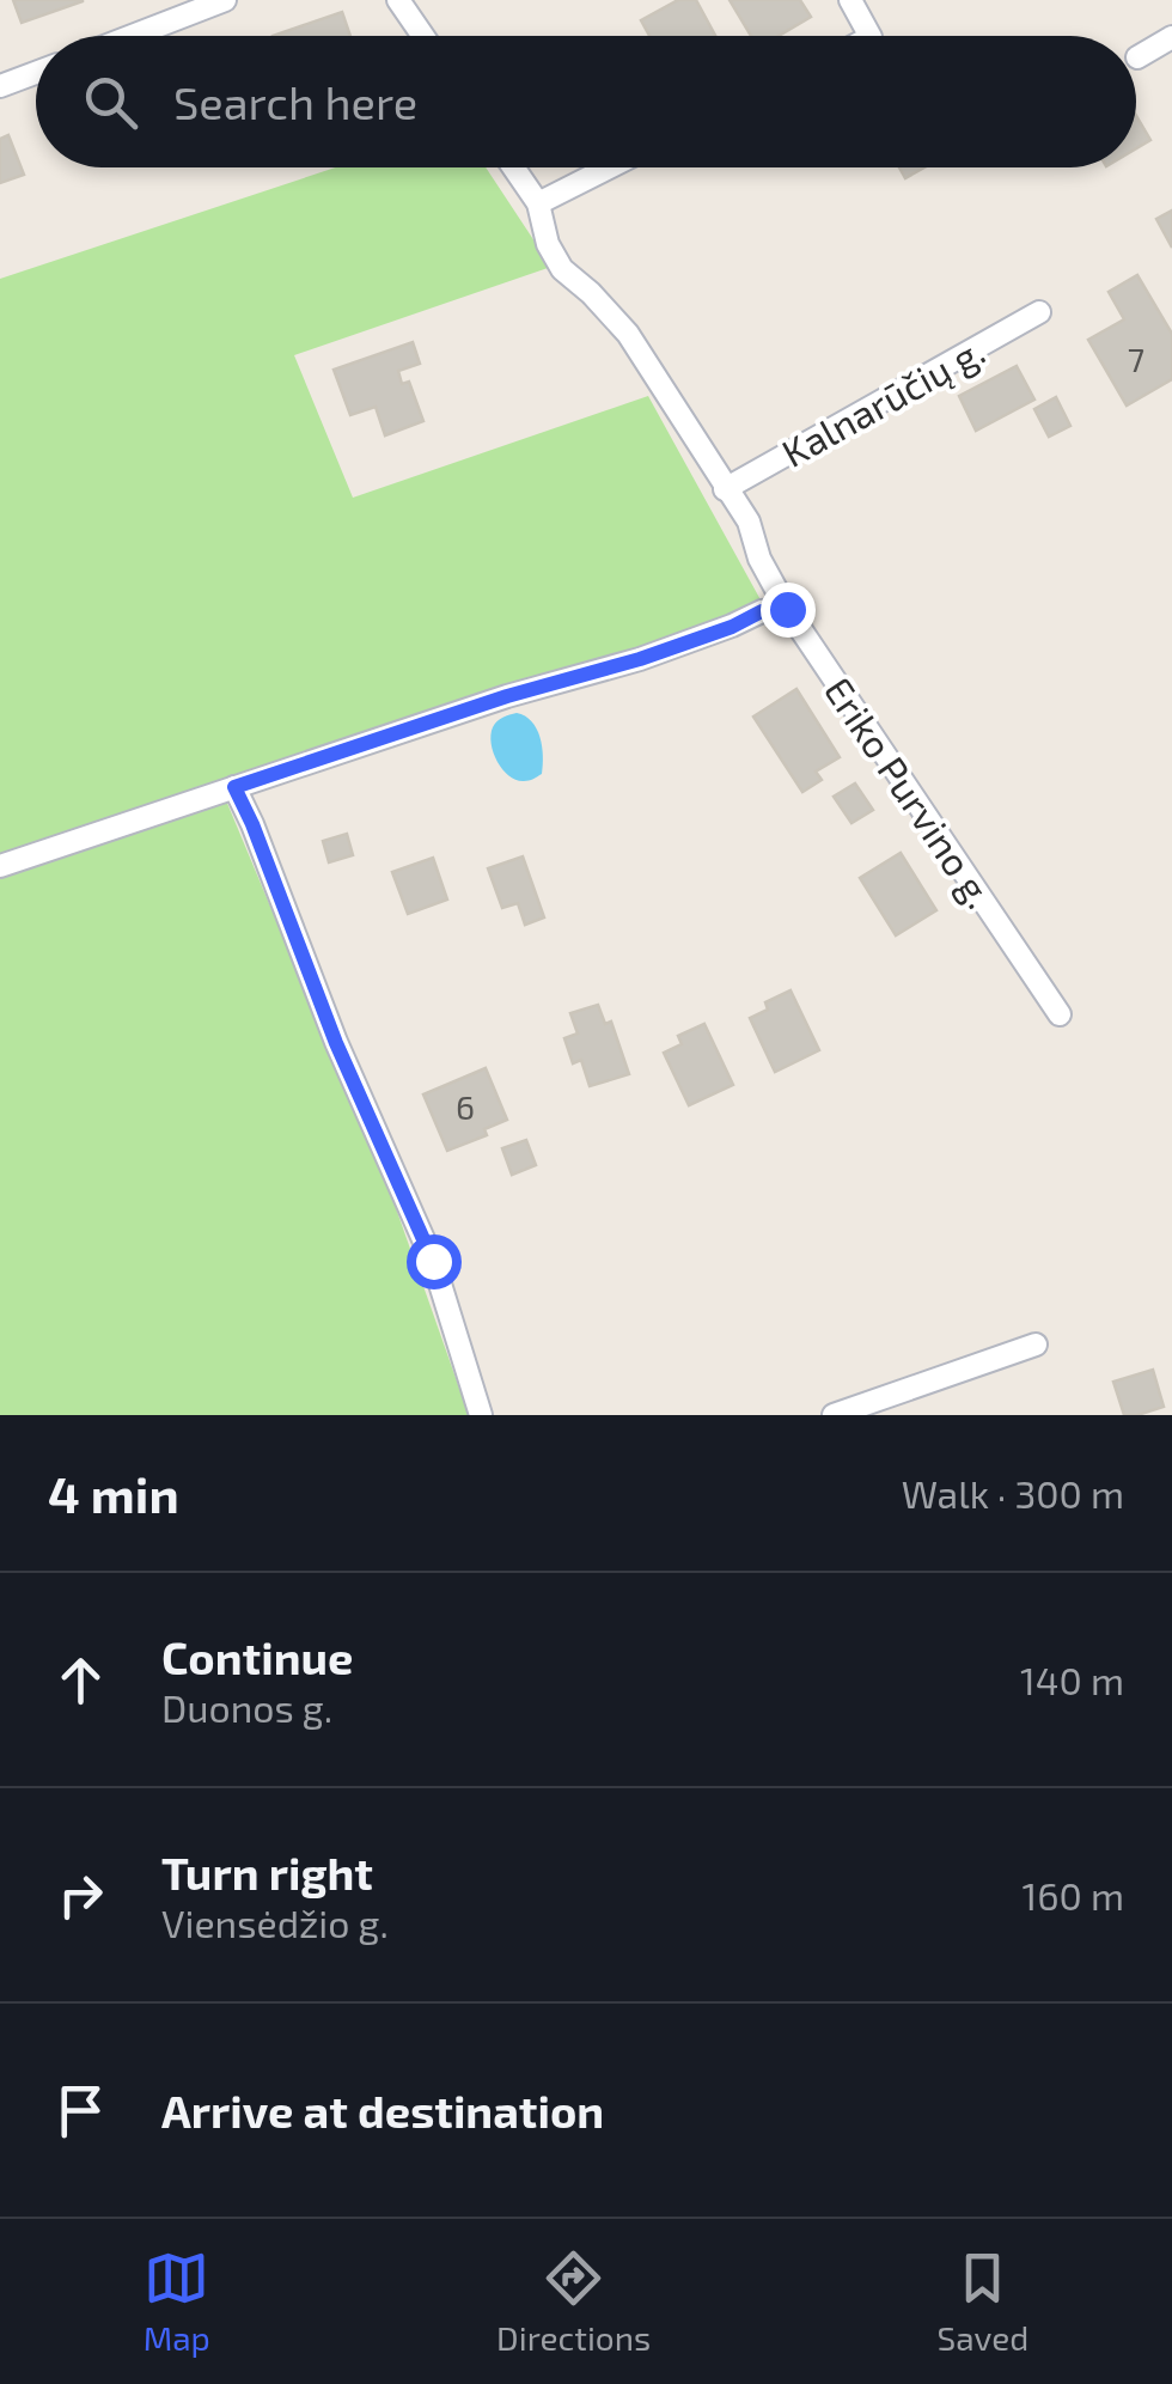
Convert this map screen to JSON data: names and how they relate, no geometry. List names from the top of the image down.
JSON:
{
  "streets": {
    "street": ["Kalnarūčių g.", "Eriko Purvino g."]
  },
  "crossings": [
    ["Kalnarūčių g.", "Eriko Purvino g."]
  ],
  "house_numbers": ["7", "6"],
  "page": {
    "search": "Search here",
    "heading": ["4 min", "Walk · 300 m"],
    "list": [
      ["Continue", "Duonos g.", "140 m"],
      ["Turn right", "Viensėdžio g.", "160 m"],
      "Arrive at destination"
    ],
    "nav": ["Map", "Directions", "Saved"]
  }
}
